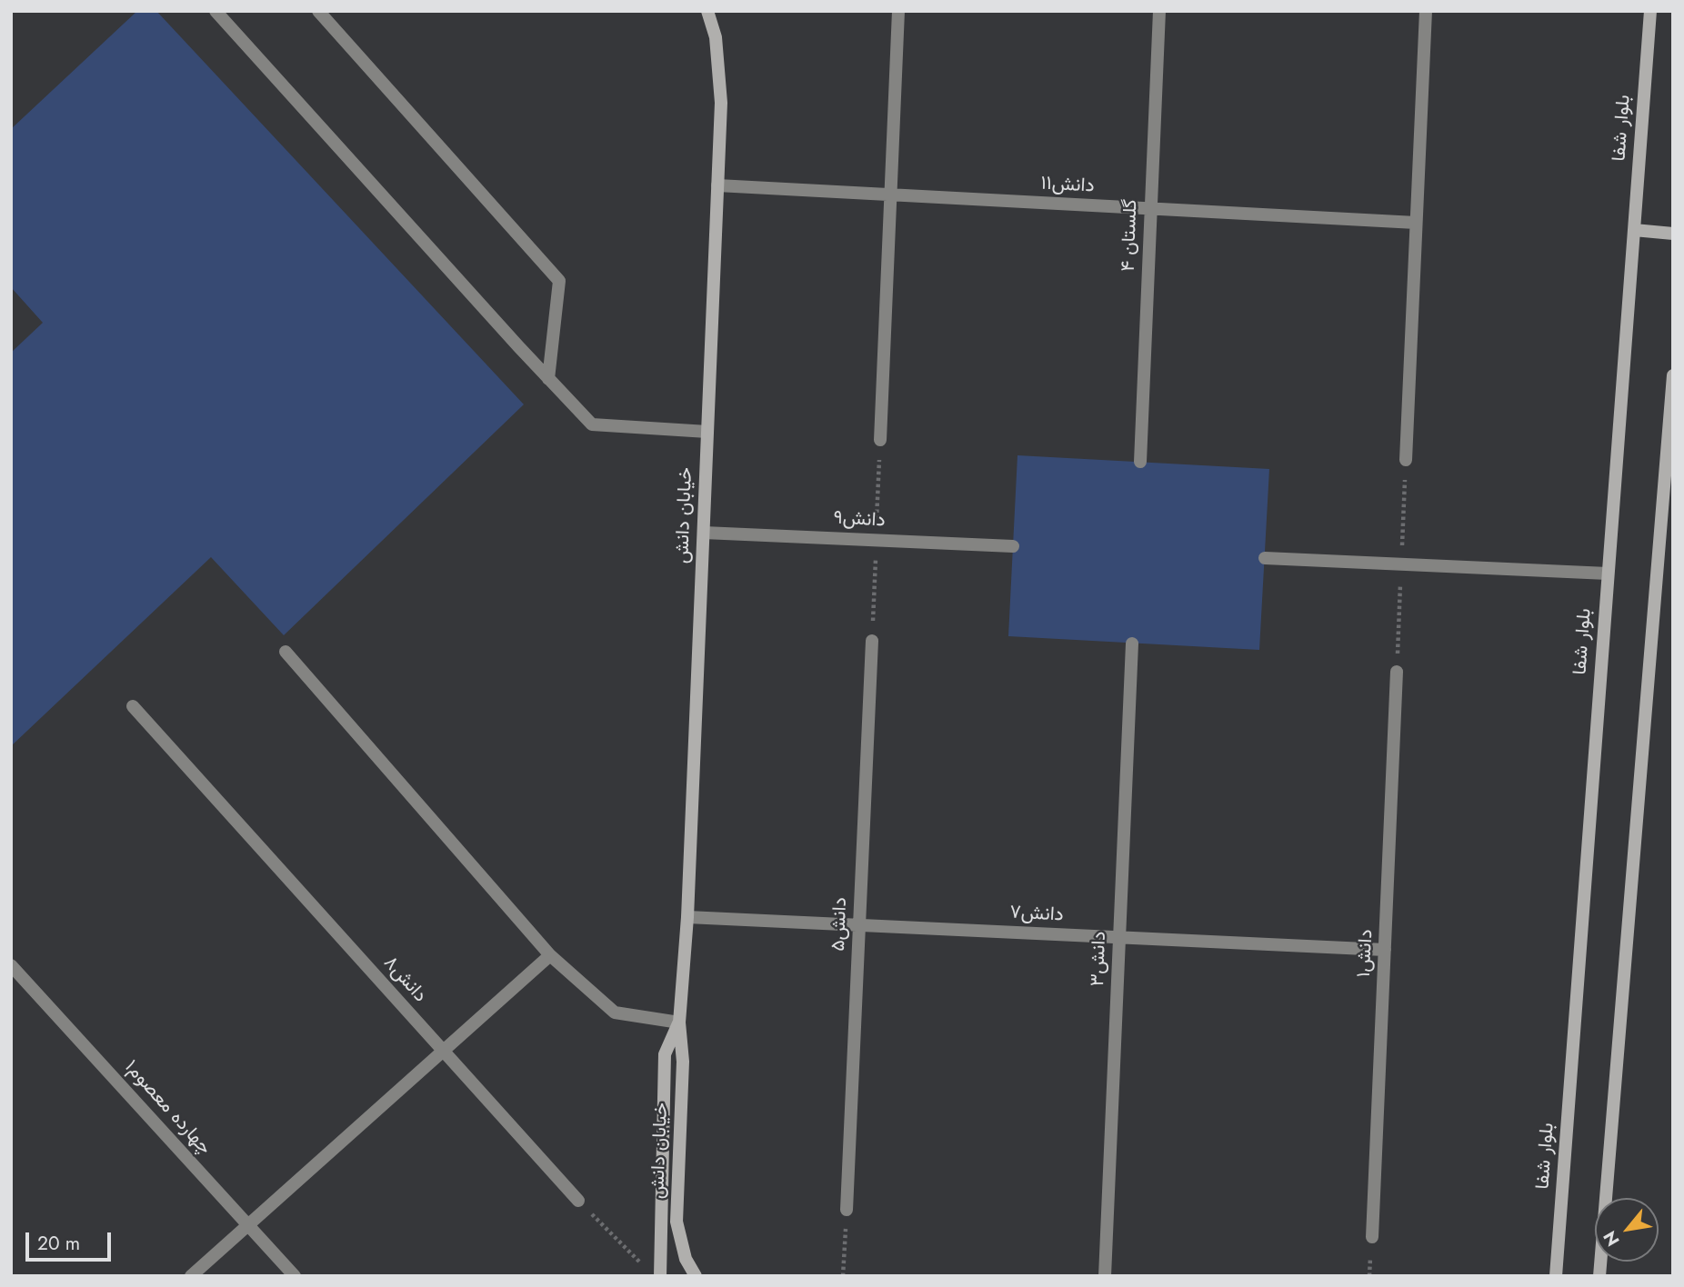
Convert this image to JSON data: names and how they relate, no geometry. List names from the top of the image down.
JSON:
{
  "streets": {
    "main road": ["بلوار شفا", "خیابان دانش"],
    "street": [
      "دانش۱۱",
      "گلستان ۴",
      "دانش۹",
      "دانش۷",
      "دانش۵",
      "دانش۱",
      "دانش۳",
      "دانش۸",
      "چهارده معصوم۱"
    ]
  },
  "crossings": [
    ["دانش۱۱", "گلستان ۴"],
    ["دانش۱۱", "خیابان دانش"],
    ["خیابان دانش", "دانش۹"],
    ["خیابان دانش", "دانش۷"],
    ["دانش۷", "دانش۵"],
    ["دانش۷", "دانش۱"],
    ["دانش۷", "دانش۳"]
  ],
  "scale_bar": "20 m",
  "north": "bottom left"
}
